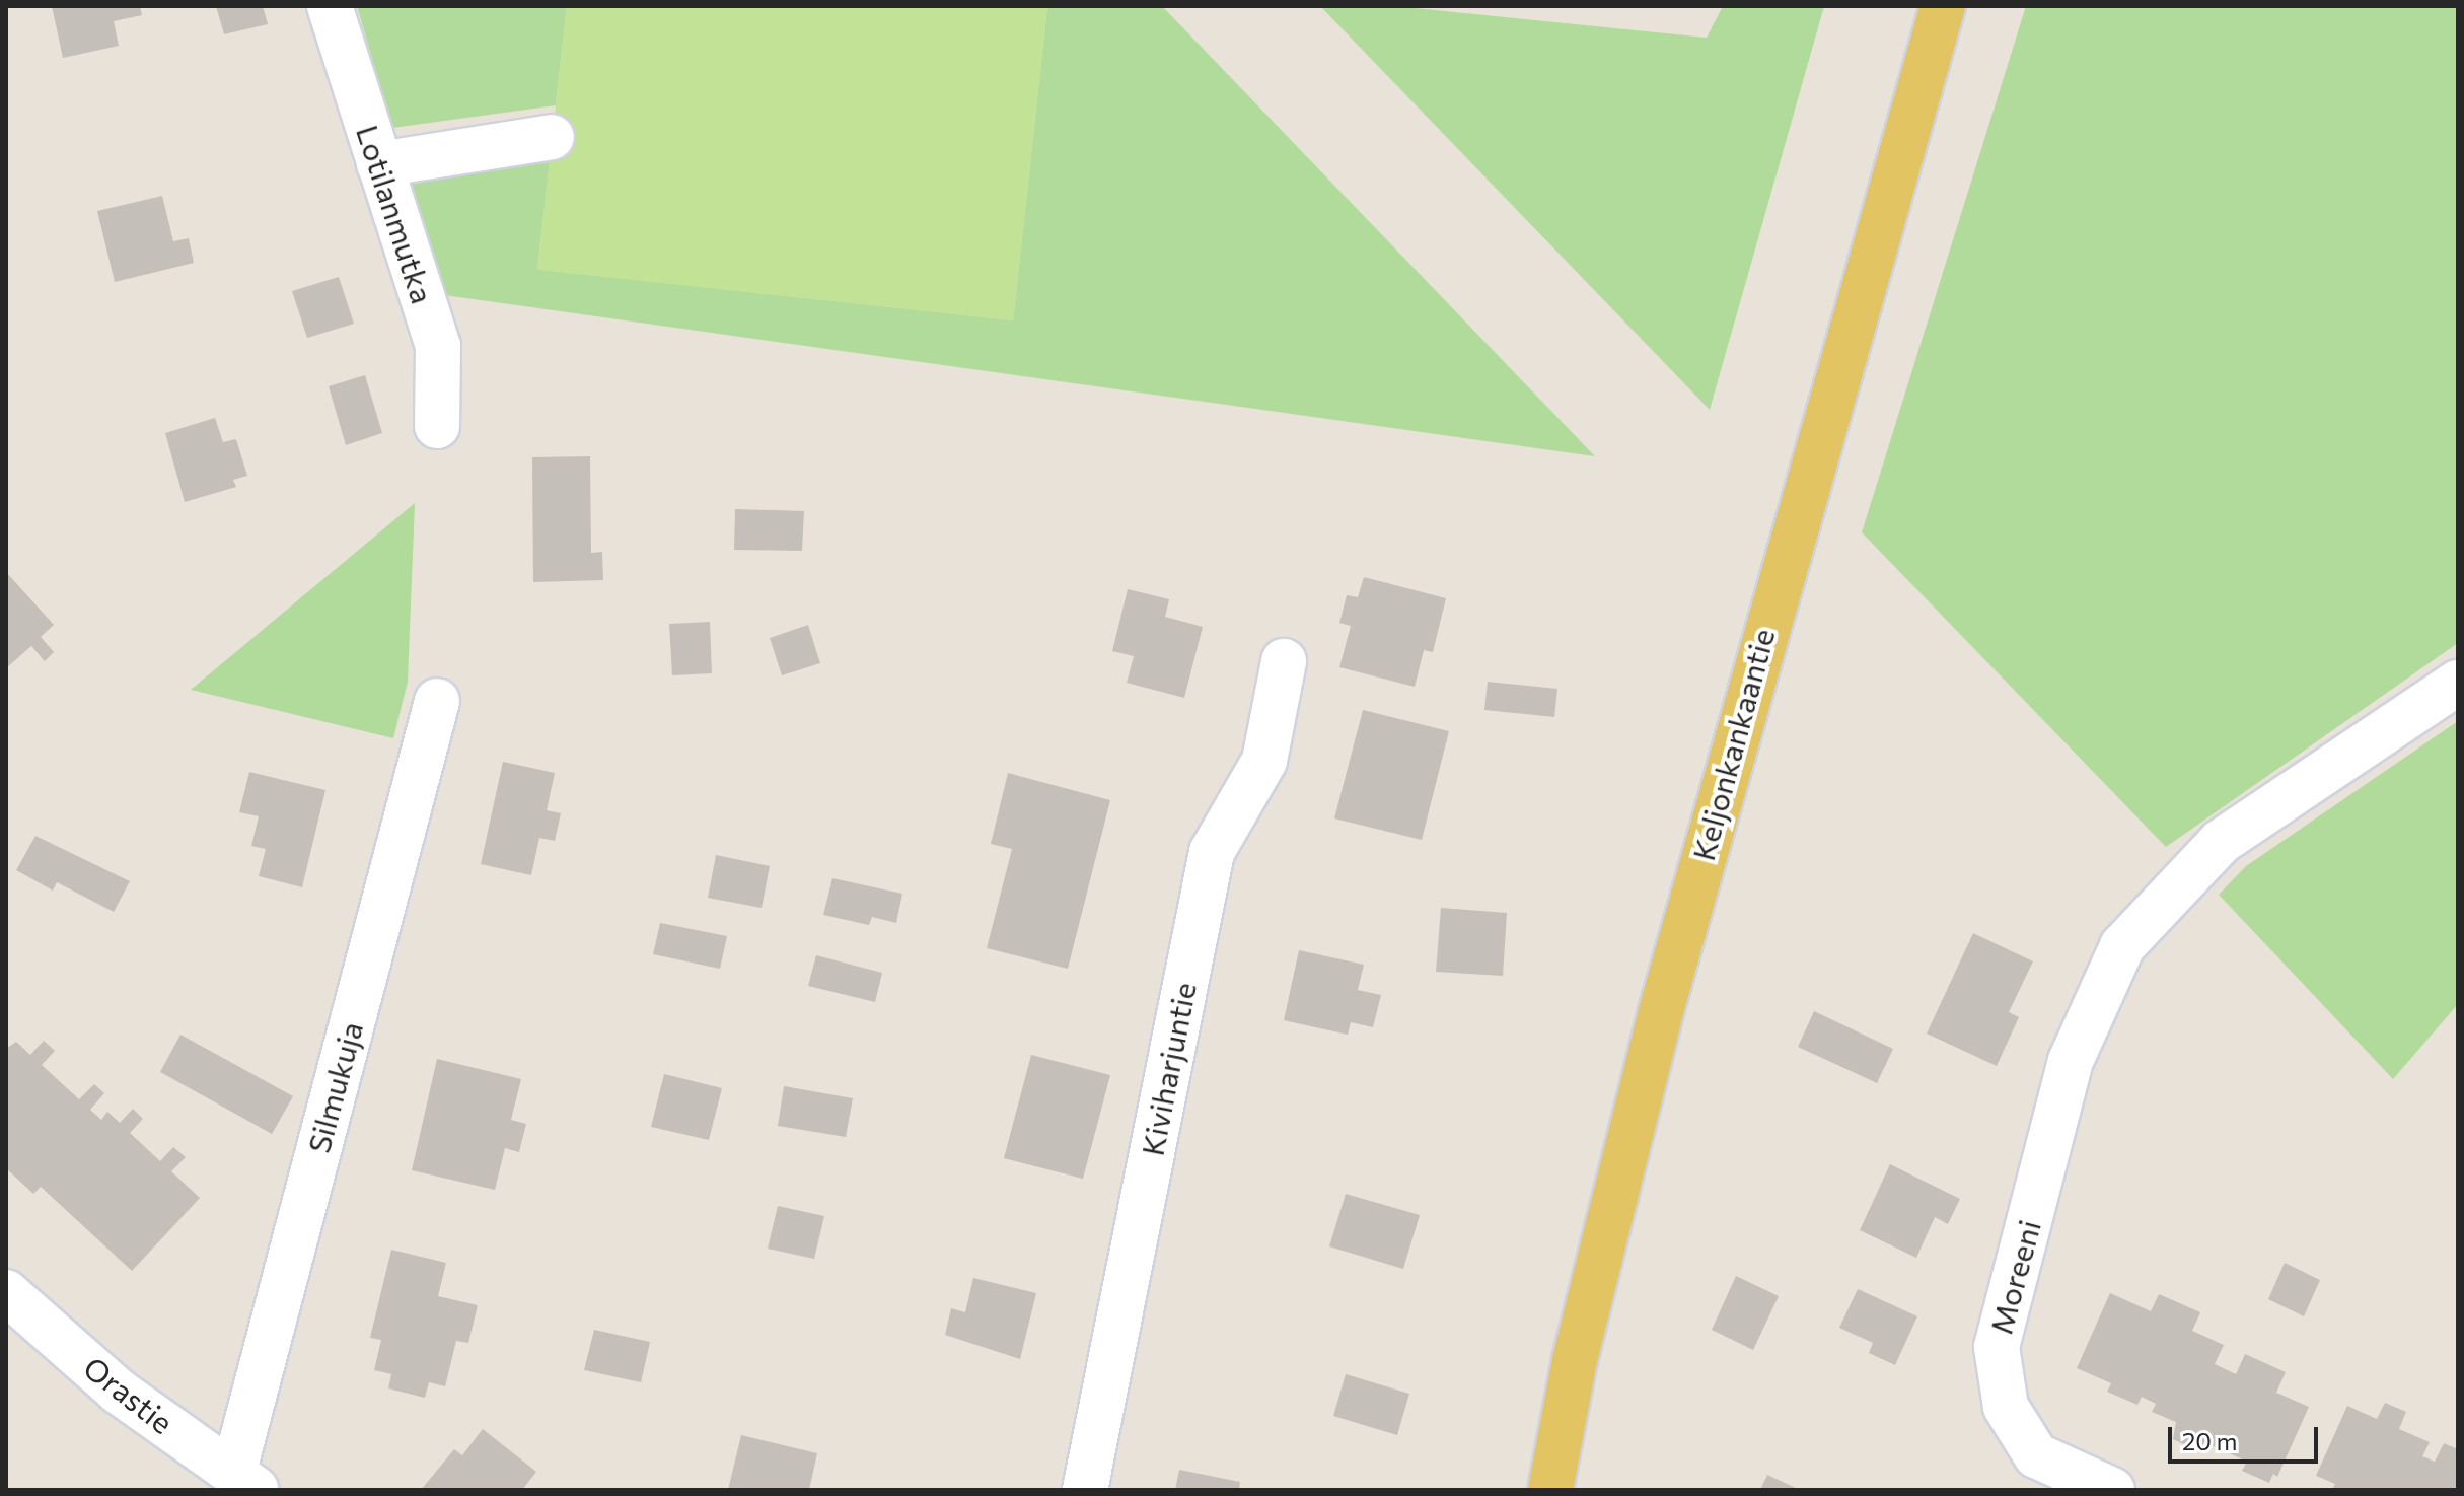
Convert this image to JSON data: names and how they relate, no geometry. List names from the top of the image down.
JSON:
{
  "streets": {
    "main road": ["Keljonkankaantie"],
    "street": [
      "Lotilanmutka",
      "Kiviharjuntie",
      "Silmukuja",
      "Moreeni",
      "Orastie"
    ]
  },
  "crossings": [
    ["Silmukuja", "Orastie"]
  ],
  "scale_bar": "20 m"
}
